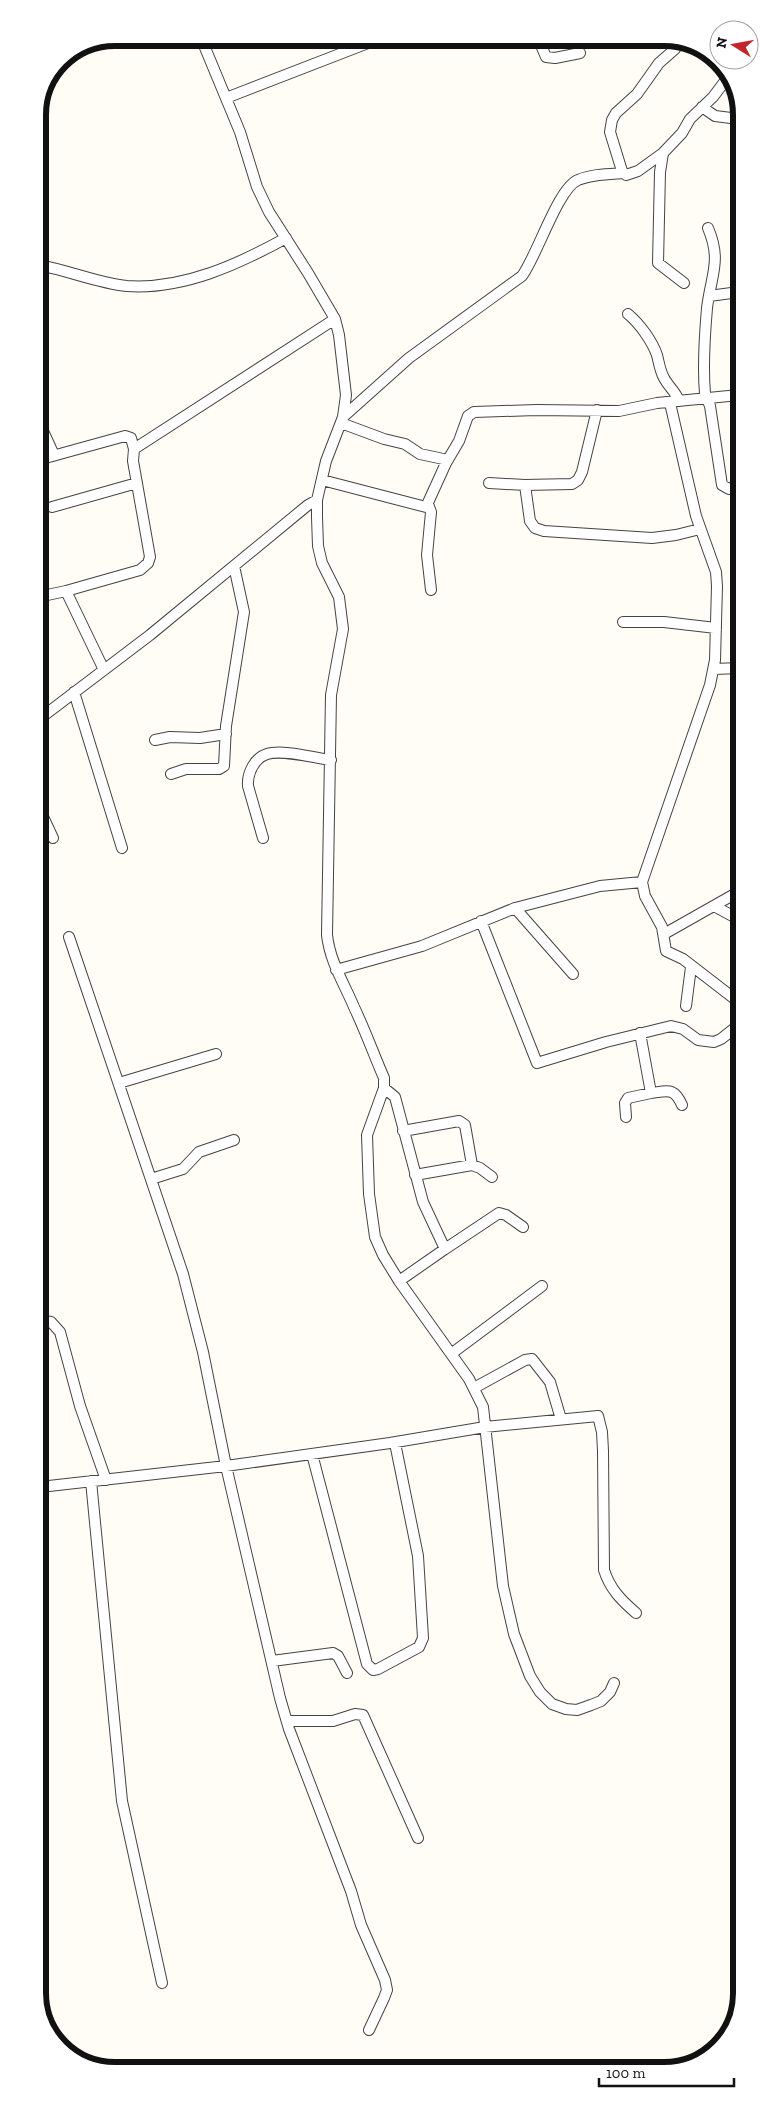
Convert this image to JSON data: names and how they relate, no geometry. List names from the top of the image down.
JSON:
{
  "scale_bar": "100 m",
  "north": "left"
}
